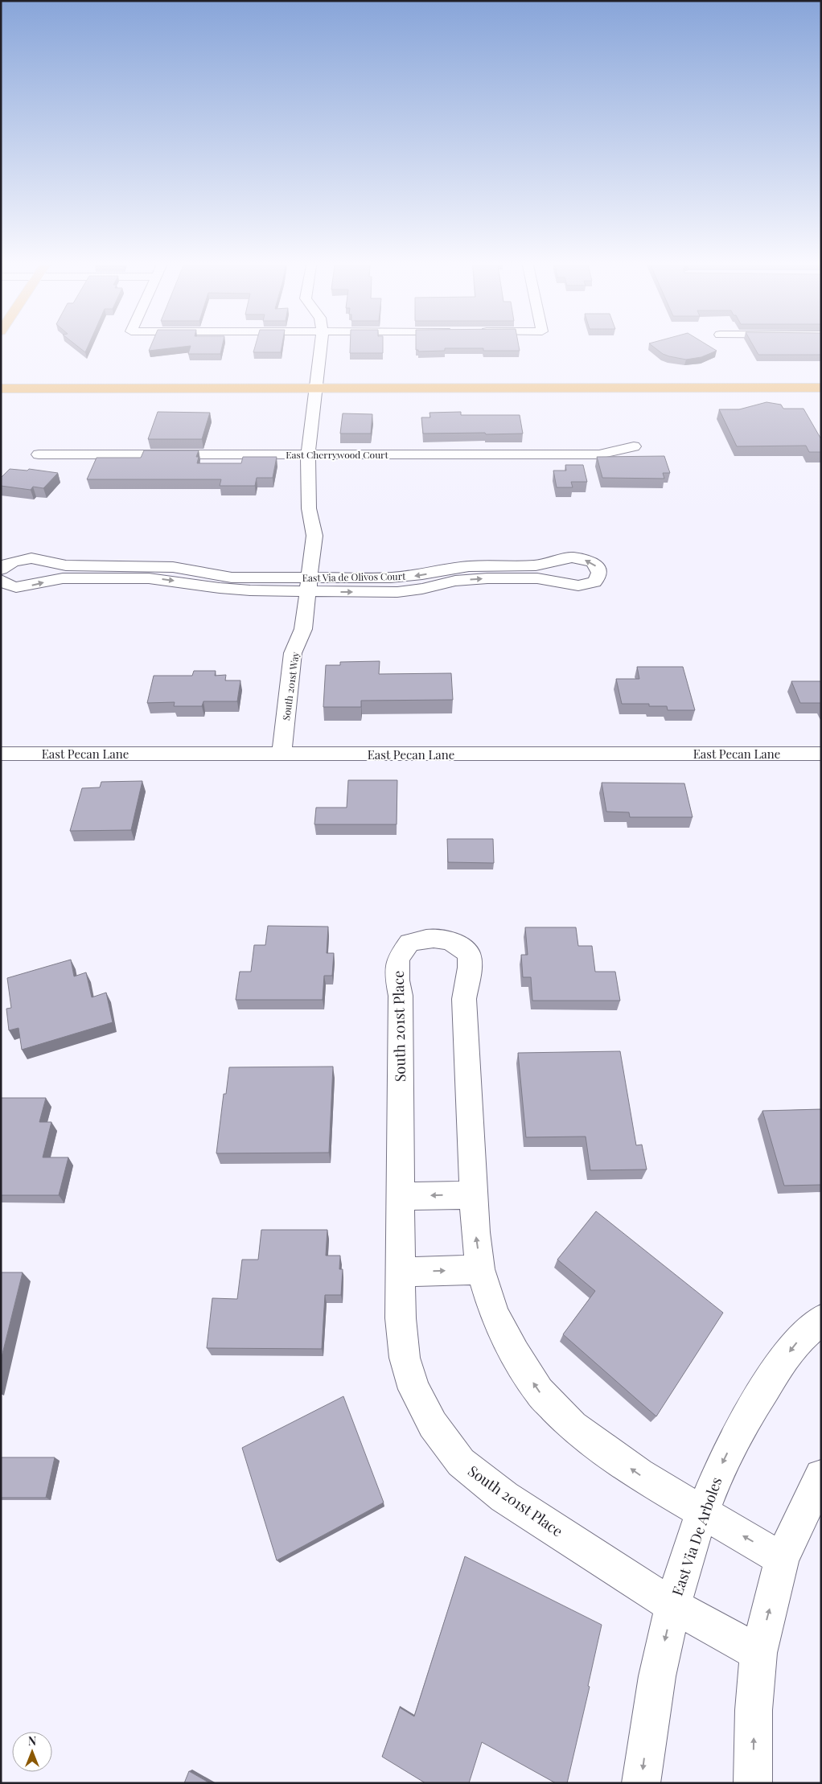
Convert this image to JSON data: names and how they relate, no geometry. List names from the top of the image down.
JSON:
{
  "streets": {
    "street": [
      "East Cherrywood Court",
      "East Via de Olivos Court",
      "South 201st Way",
      "East Pecan Lane",
      "South 201st Place",
      "East Via De Arboles"
    ]
  },
  "crossings": [
    ["East Cherrywood Court", "South 201st Way"],
    ["East Via de Olivos Court", "South 201st Way"],
    ["South 201st Way", "East Pecan Lane"],
    ["South 201st Place", "East Via De Arboles"]
  ],
  "north": "top"
}
